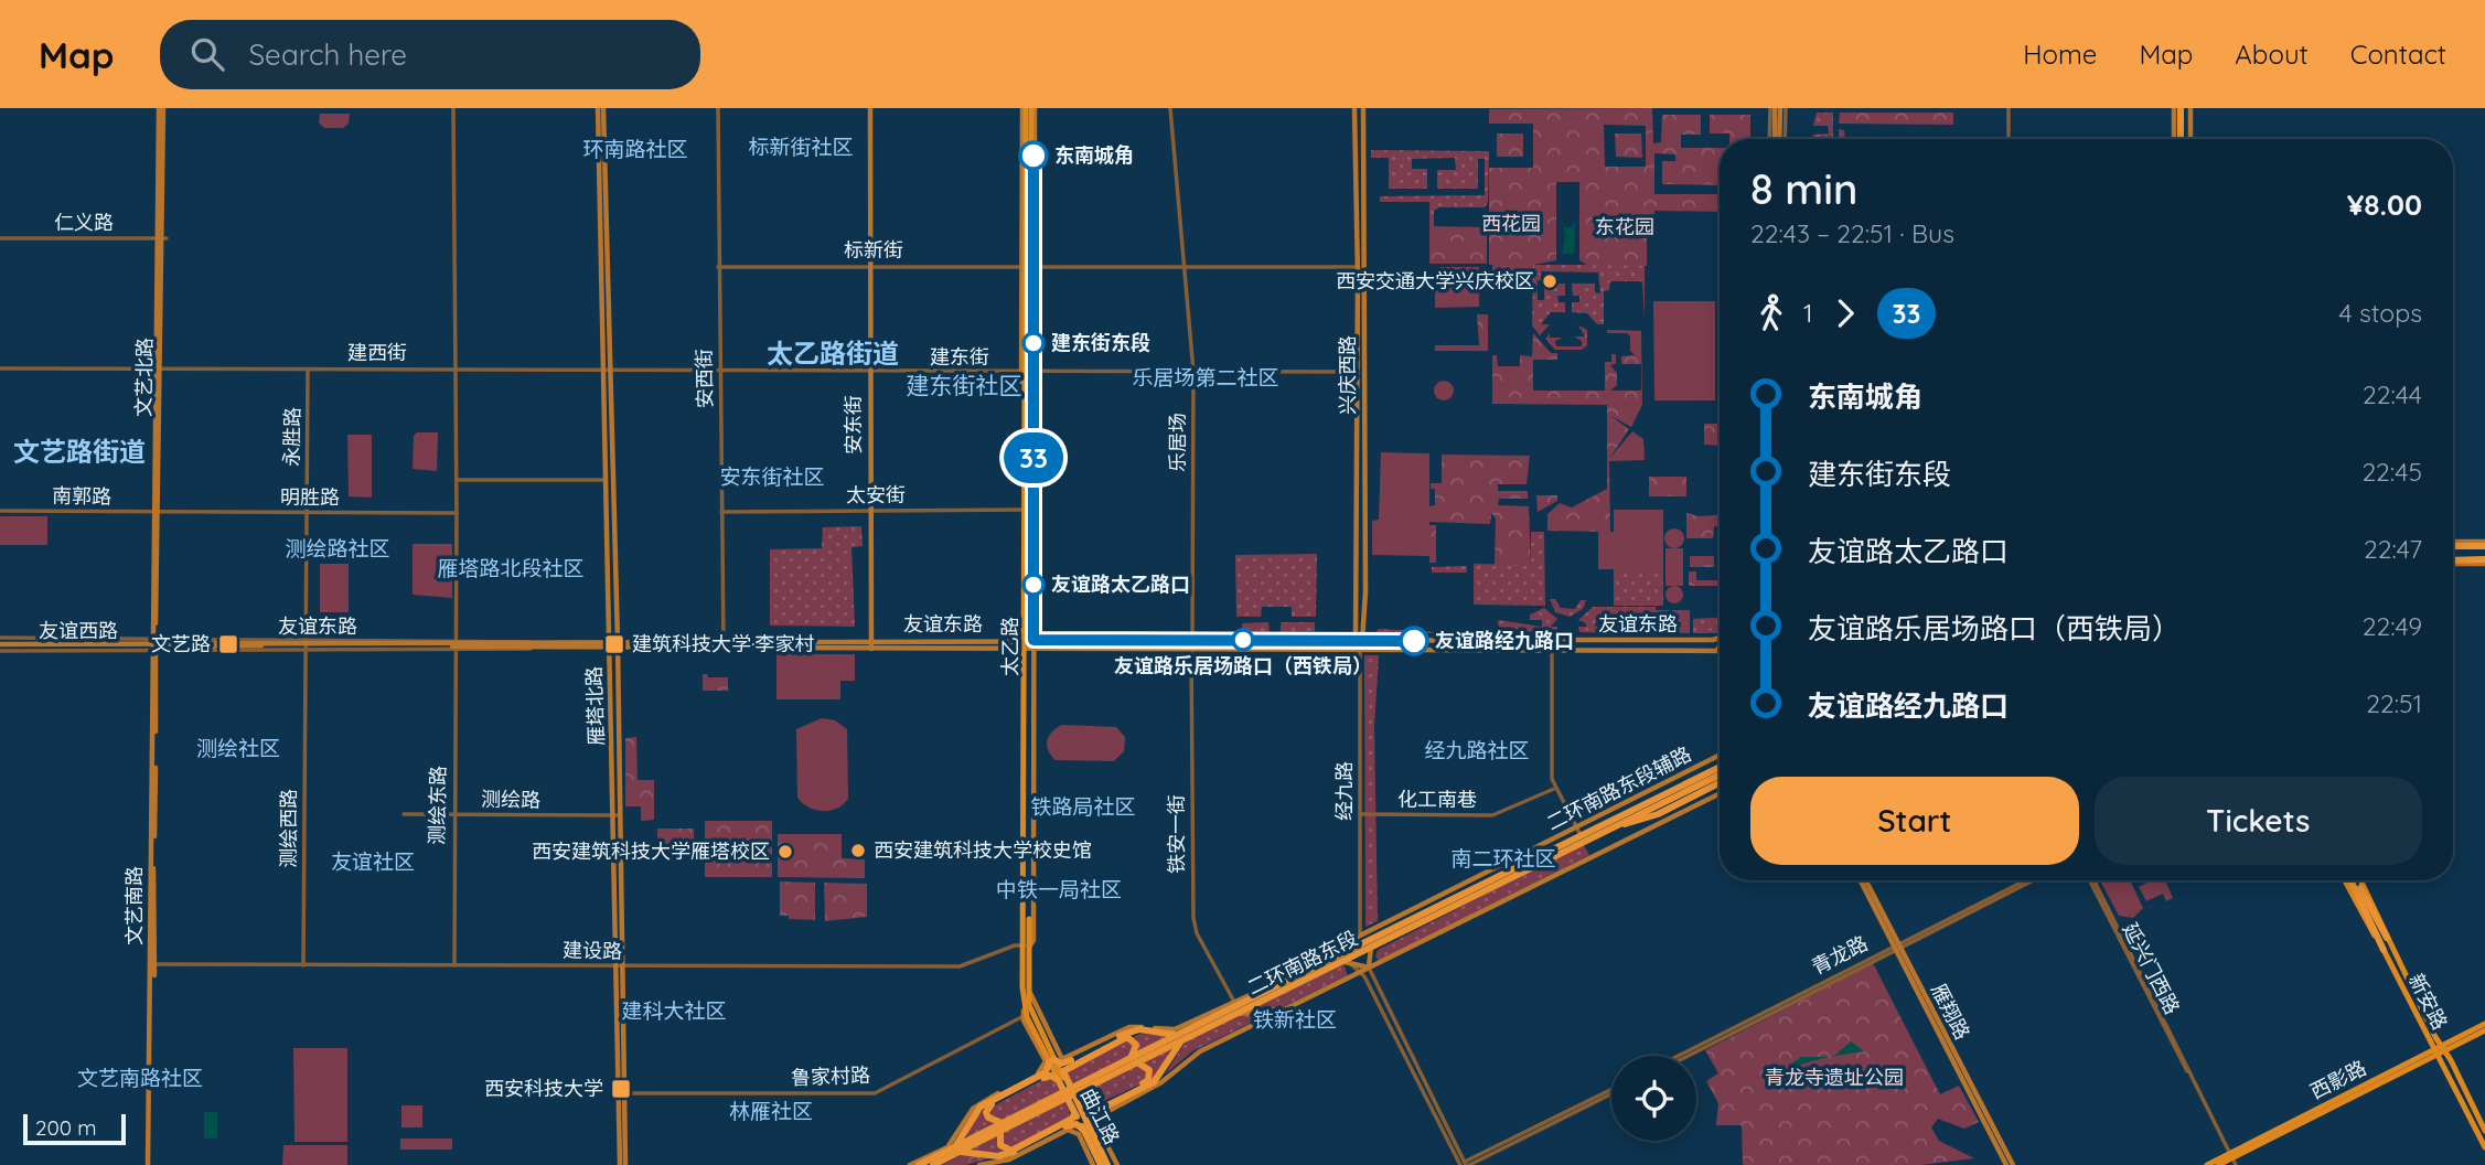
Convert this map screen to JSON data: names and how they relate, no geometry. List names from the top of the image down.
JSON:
{
  "streets": {
    "highway": ["二环南路东段", "曲江路"],
    "main road": [
      "兴庆西路",
      "文艺北路",
      "安东街",
      "友谊东路",
      "友谊西路",
      "太乙路",
      "雁塔北路",
      "二环南路东段辅路",
      "文艺南路",
      "新安路",
      "雁翔路",
      "西影路"
    ],
    "street": [
      "仁义路",
      "标新街",
      "建西街",
      "建东街",
      "安西街",
      "永胜路",
      "乐居场",
      "太安街",
      "南郭路",
      "明胜路",
      "经九路",
      "测绘路",
      "化工南巷",
      "测绘东路",
      "测绘西路",
      "铁安一街",
      "建设路",
      "青龙路",
      "延兴门西路",
      "鲁家村路"
    ]
  },
  "crossings": [
    ["仁义路", "文艺北路"],
    ["标新街", "兴庆西路"],
    ["标新街", "安西街"],
    ["标新街", "安东街"],
    ["标新街", "乐居场"],
    ["标新街", "太乙路"],
    ["建西街", "建东街"],
    ["建西街", "文艺北路"],
    ["建西街", "永胜路"],
    ["建西街", "雁塔北路"],
    ["建西街", "测绘东路"],
    ["建东街", "兴庆西路"],
    ["建东街", "安西街"],
    ["建东街", "安东街"],
    ["建东街", "乐居场"],
    ["建东街", "太乙路"],
    ["建东街", "雁塔北路"],
    ["兴庆西路", "友谊东路"],
    ["文艺北路", "南郭路"],
    ["文艺北路", "明胜路"],
    ["文艺北路", "友谊东路"],
    ["文艺北路", "友谊西路"],
    ["文艺北路", "文艺南路"],
    ["安西街", "太安街"],
    ["安西街", "友谊东路"],
    ["安东街", "太安街"],
    ["安东街", "友谊东路"],
    ["永胜路", "明胜路"],
    ["永胜路", "友谊东路"],
    ["永胜路", "测绘西路"],
    ["乐居场", "友谊东路"],
    ["太安街", "太乙路"],
    ["南郭路", "明胜路"],
    ["明胜路", "测绘东路"],
    ["友谊东路", "友谊西路"],
    ["友谊东路", "太乙路"],
    ["友谊东路", "雁塔北路"],
    ["友谊东路", "经九路"],
    ["友谊东路", "测绘东路"],
    ["友谊东路", "测绘西路"],
    ["友谊东路", "铁安一街"],
    ["友谊东路", "文艺南路"],
    ["友谊西路", "文艺南路"],
    ["太乙路", "建设路"],
    ["太乙路", "曲江路"],
    ["雁塔北路", "测绘路"],
    ["雁塔北路", "建设路"],
    ["雁塔北路", "鲁家村路"],
    ["二环南路东段辅路", "二环南路东段"],
    ["经九路", "化工南巷"],
    ["经九路", "二环南路东段"],
    ["测绘路", "测绘东路"],
    ["测绘东路", "建设路"],
    ["测绘西路", "建设路"],
    ["铁安一街", "二环南路东段"],
    ["文艺南路", "建设路"],
    ["青龙路", "雁翔路"],
    ["延兴门西路", "西影路"],
    ["新安路", "西影路"]
  ],
  "districts": [
    "标新街社区",
    "环南路社区",
    "太乙路街道",
    "乐居场第二社区",
    "建东街社区",
    "文艺路街道",
    "安东街社区",
    "测绘路社区",
    "雁塔路北段社区",
    "测绘社区",
    "经九路社区",
    "铁路局社区",
    "南二环社区",
    "友谊社区",
    "中铁一局社区",
    "建科大社区",
    "铁新社区",
    "文艺南路社区",
    "林雁社区"
  ],
  "parks": ["西花园", "东花园", "青龙寺遗址公园"],
  "places": {
    "other": [
      "东南城角",
      "西安交通大学兴庆校区",
      "建东街东段",
      "友谊路太乙路口",
      "友谊路乐居场路口（西铁局）",
      "友谊路经九路口",
      "西安建筑科技大学校史馆",
      "西安建筑科技大学雁塔校区"
    ],
    "transit": ["文艺路", "建筑科技大学·李家村", "西安科技大学"]
  },
  "lines": ["bus line 33"],
  "scale_bar": "200 m",
  "page": {
    "header": "Map",
    "search": "Search here",
    "nav": [
      "Home",
      "Map",
      "About",
      "Contact"
    ],
    "on_map": "33",
    "heading": ["8 min", "22:43 – 22:51 · Bus", "¥8.00"],
    "legs": ["1", "33", "4 stops"],
    "list": [
      {
        "name": "东南城角",
        "value": "22:44"
      },
      {
        "name": "建东街东段",
        "value": "22:45"
      },
      {
        "name": "友谊路太乙路口",
        "value": "22:47"
      },
      {
        "name": "友谊路乐居场路口（西铁局）",
        "value": "22:49"
      },
      {
        "name": "友谊路经九路口",
        "value": "22:51"
      }
    ],
    "buttons": ["Start", "Tickets"],
    "scale": "200 m"
  }
}
